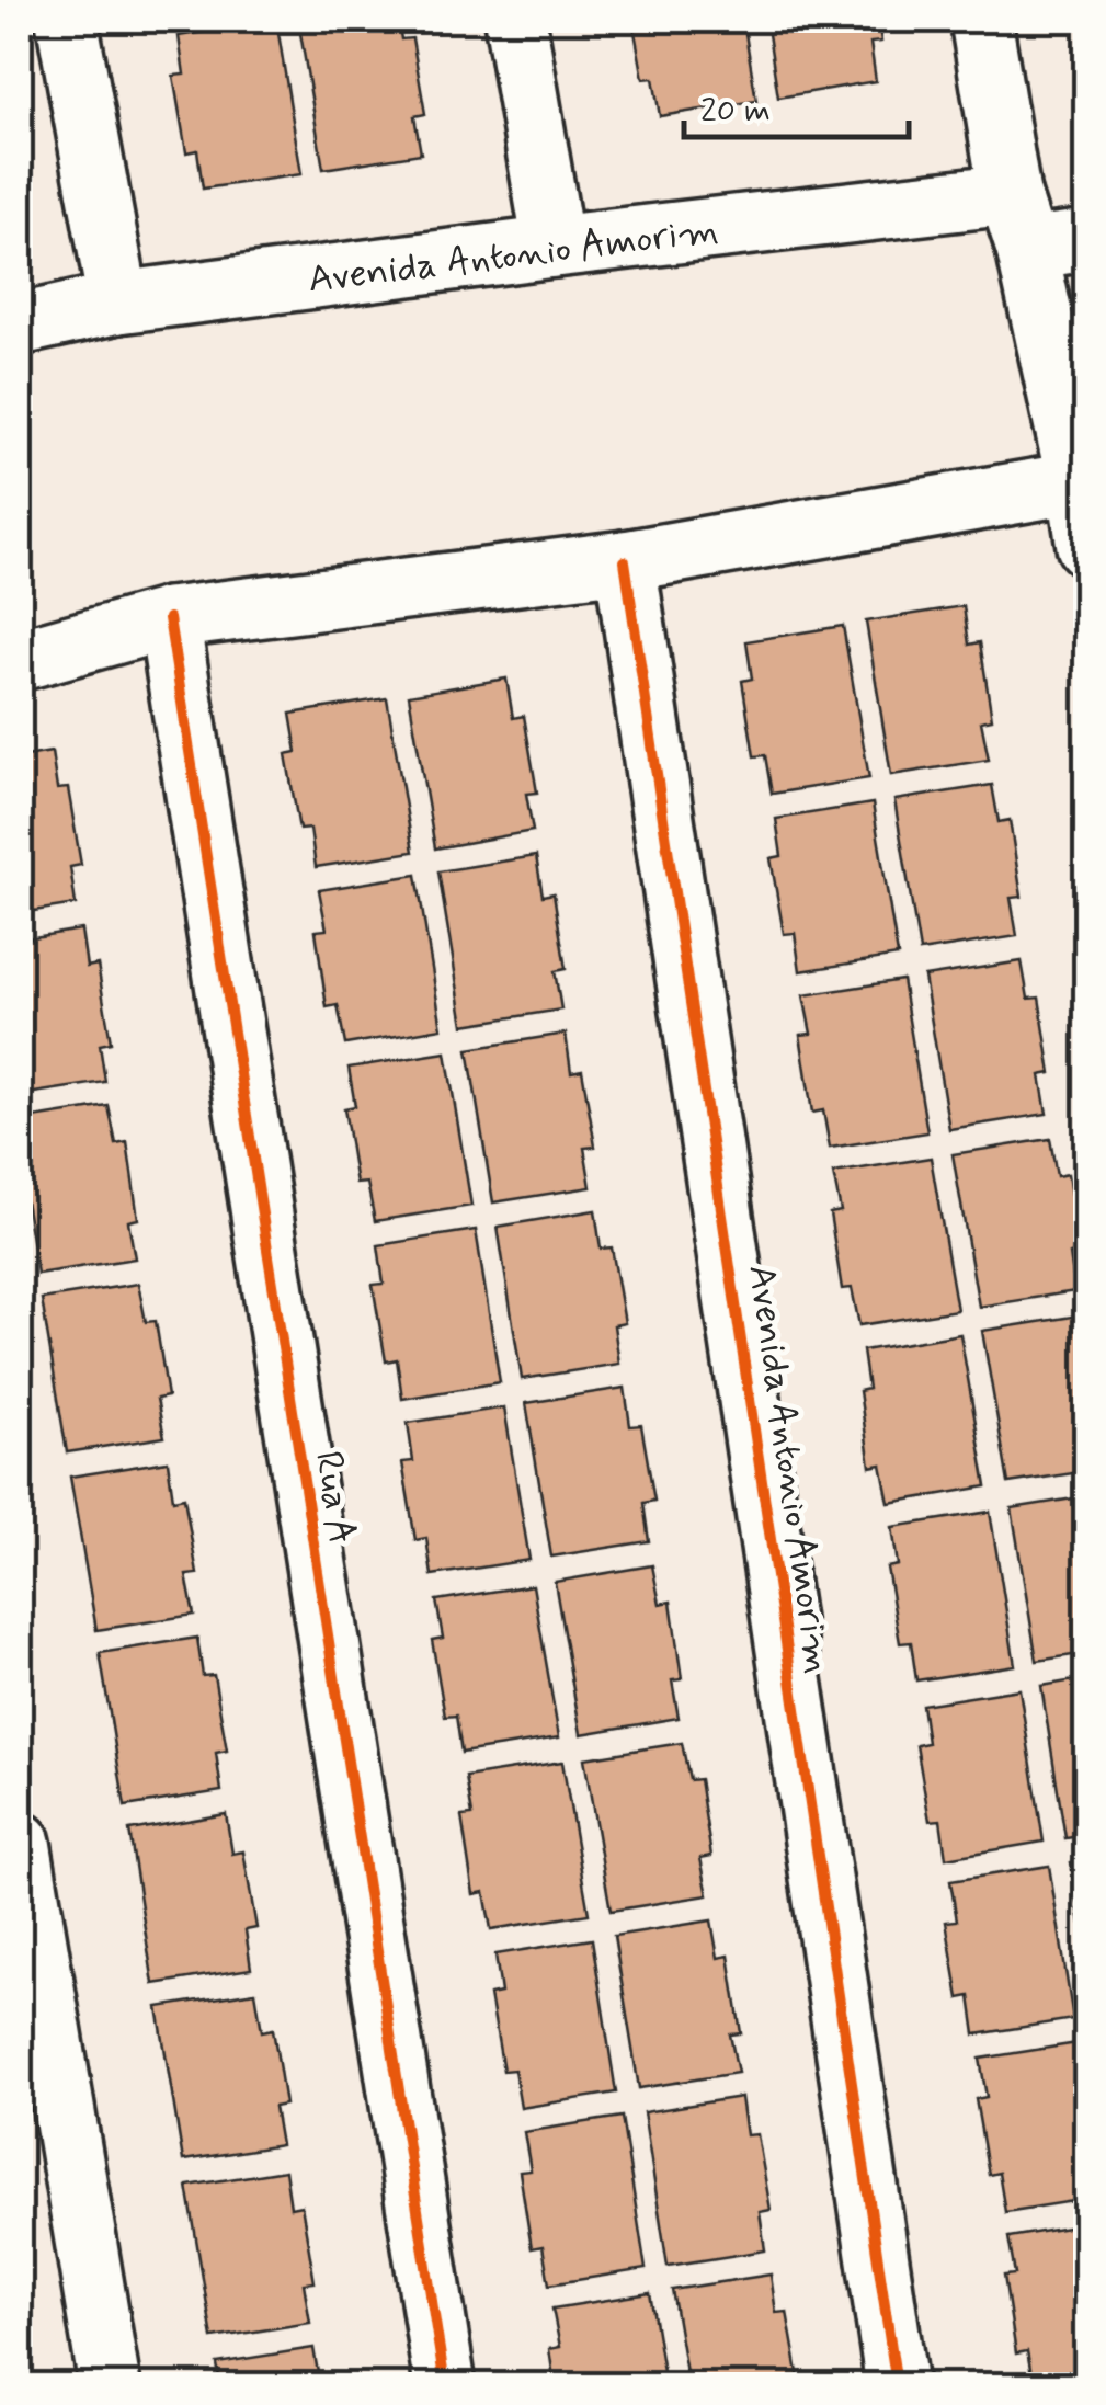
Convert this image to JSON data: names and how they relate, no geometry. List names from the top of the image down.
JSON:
{
  "streets": {
    "street": ["Avenida Antonio Amorim", "Rua A"]
  },
  "scale_bar": "20 m"
}
